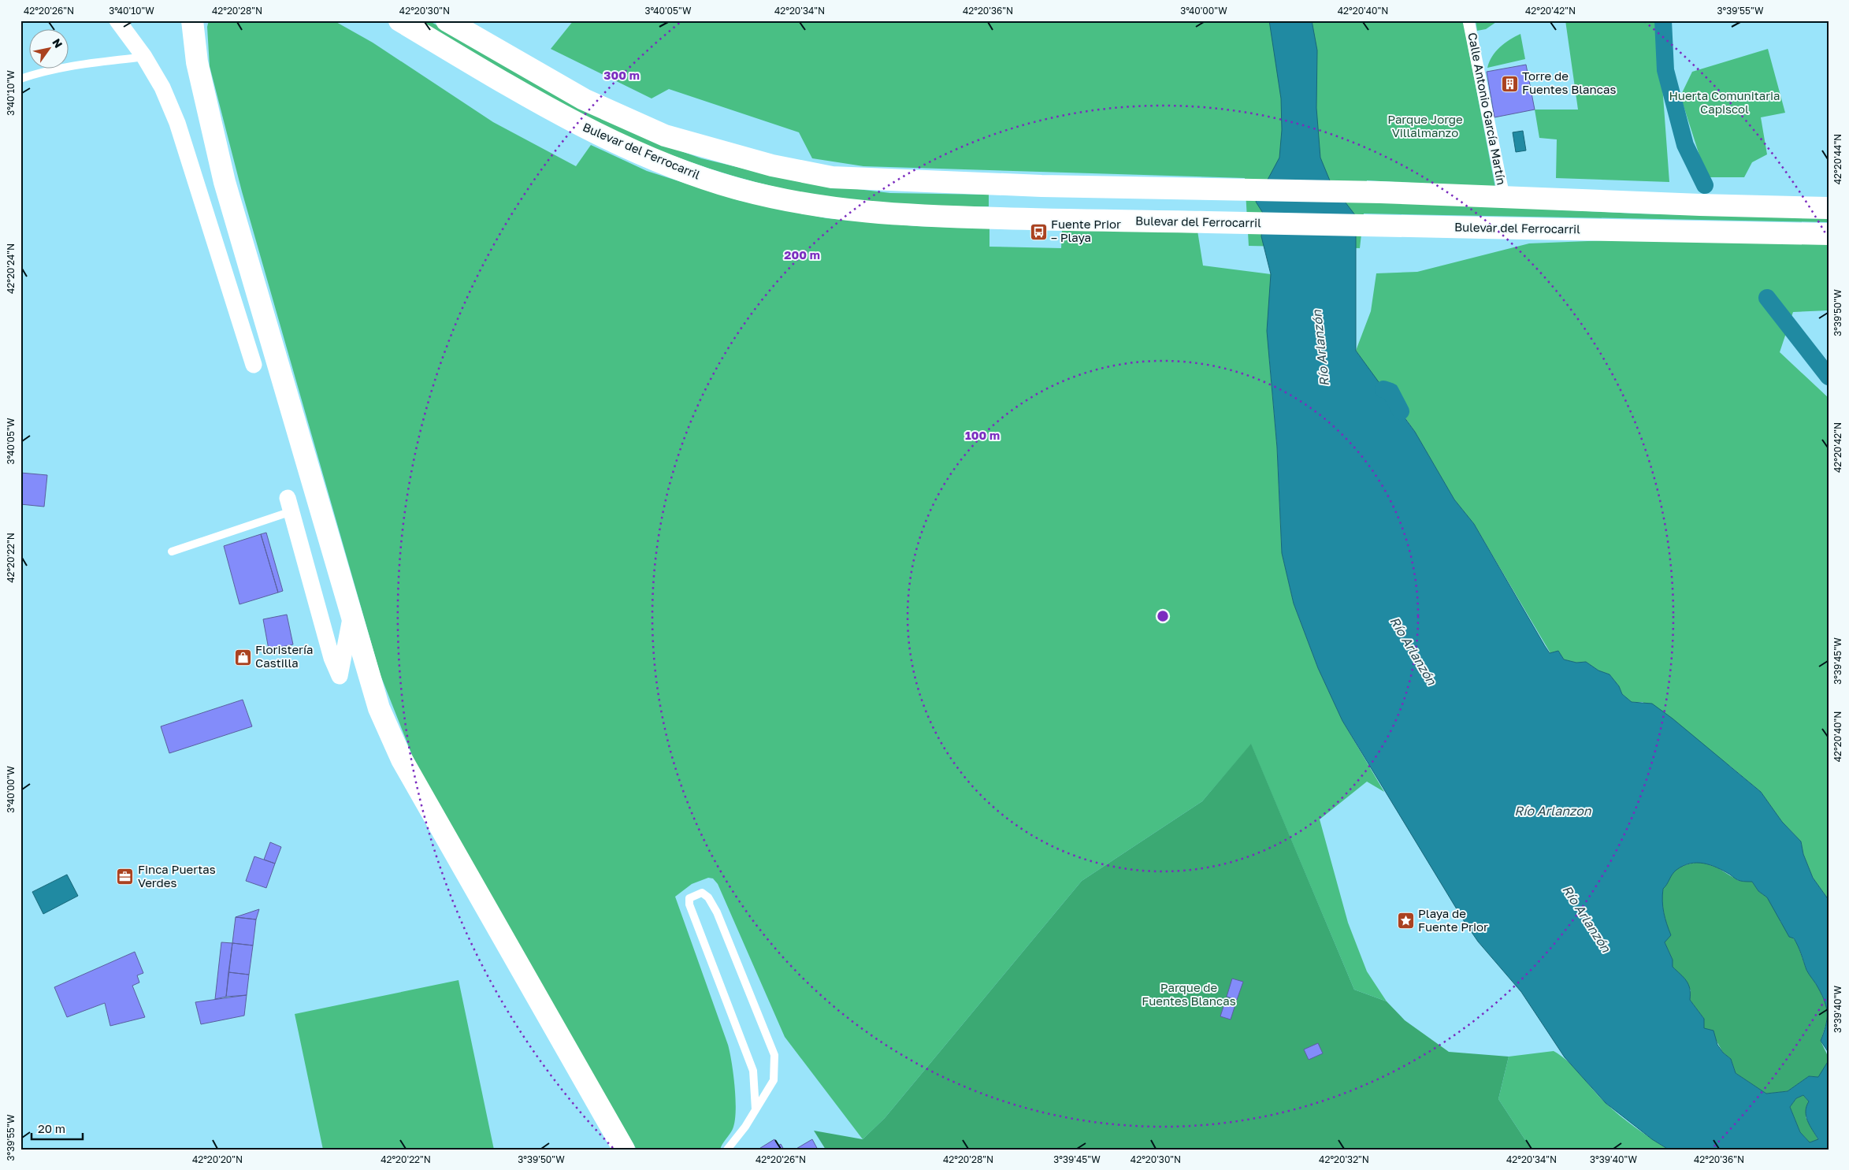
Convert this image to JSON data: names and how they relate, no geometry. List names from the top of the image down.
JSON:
{
  "streets": {
    "main road": ["Bulevar del Ferrocarril"],
    "street": ["Calle Antonio García Martín"]
  },
  "crossings": [
    ["Calle Antonio García Martín", "Bulevar del Ferrocarril"]
  ],
  "water": ["Río Arlanzón", "Río Arlanzon"],
  "parks": ["Huerta Comunitaria Capiscol", "Parque Jorge Villalmanzo", "Parque de Fuentes Blancas"],
  "places": {
    "building": ["Torre de Fuentes Blancas"],
    "bus stop": ["Fuente Prior – Playa"],
    "shop": ["Floristería Castilla"],
    "office": ["Finca Puertas Verdes"],
    "place": ["Playa de Fuente Prior"]
  },
  "scale_bar": "20 m",
  "north": "top right",
  "coordinates": [
    "42°20'26\"N",
    "3°40'10\"W",
    "42°20'28\"N",
    "42°20'30\"N",
    "3°40'05\"W",
    "42°20'34\"N",
    "42°20'36\"N",
    "3°40'00\"W",
    "42°20'40\"N",
    "42°20'42\"N",
    "3°39'55\"W",
    "42°20'44\"N",
    "42°20'24\"N",
    "3°39'50\"W",
    "42°20'22\"N",
    "3°39'45\"W",
    "3°39'40\"W",
    "42°20'20\"N",
    "42°20'32\"N"
  ],
  "rings": ["300 m", "200 m", "100 m"]
}
